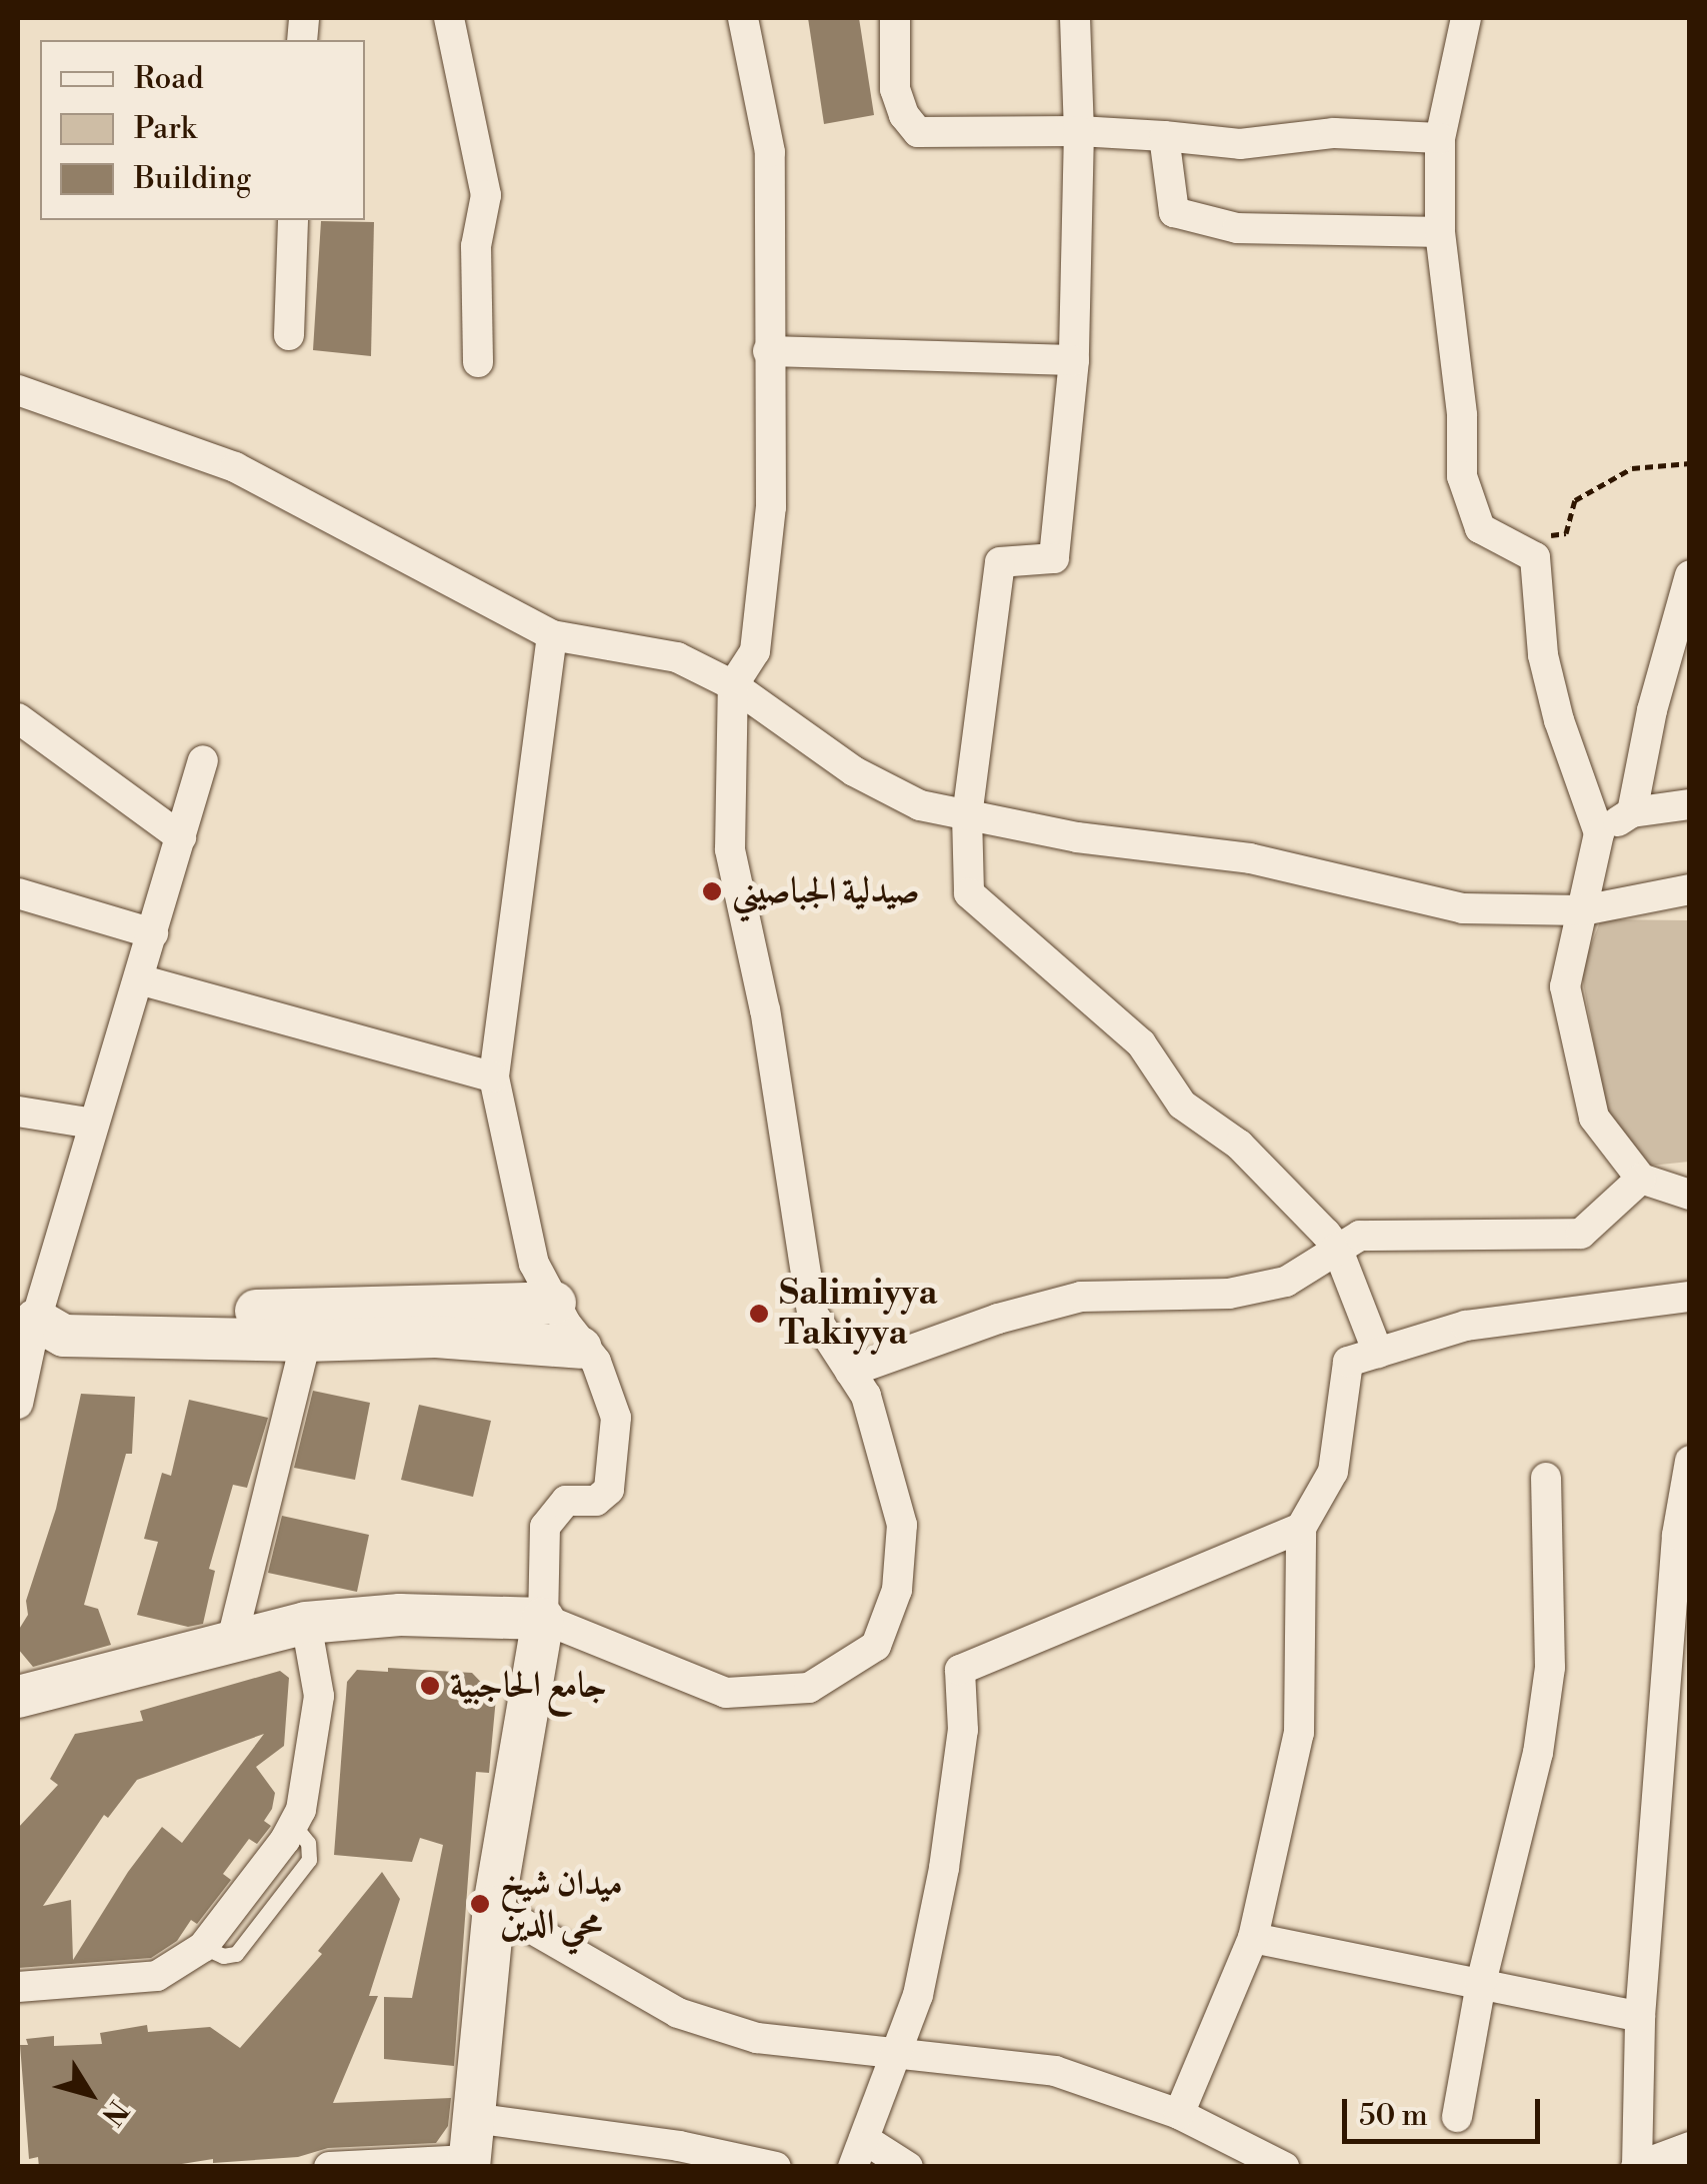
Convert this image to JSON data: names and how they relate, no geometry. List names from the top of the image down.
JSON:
{
  "places": [
    "صيدلية الجباصيني",
    "Salimiyya Takiyya",
    "جامع الحاجبية",
    "ميدان شيخ محي الدين"
  ],
  "legend": ["Road", "Park", "Building"],
  "scale_bar": "50 m",
  "north": "bottom right"
}
